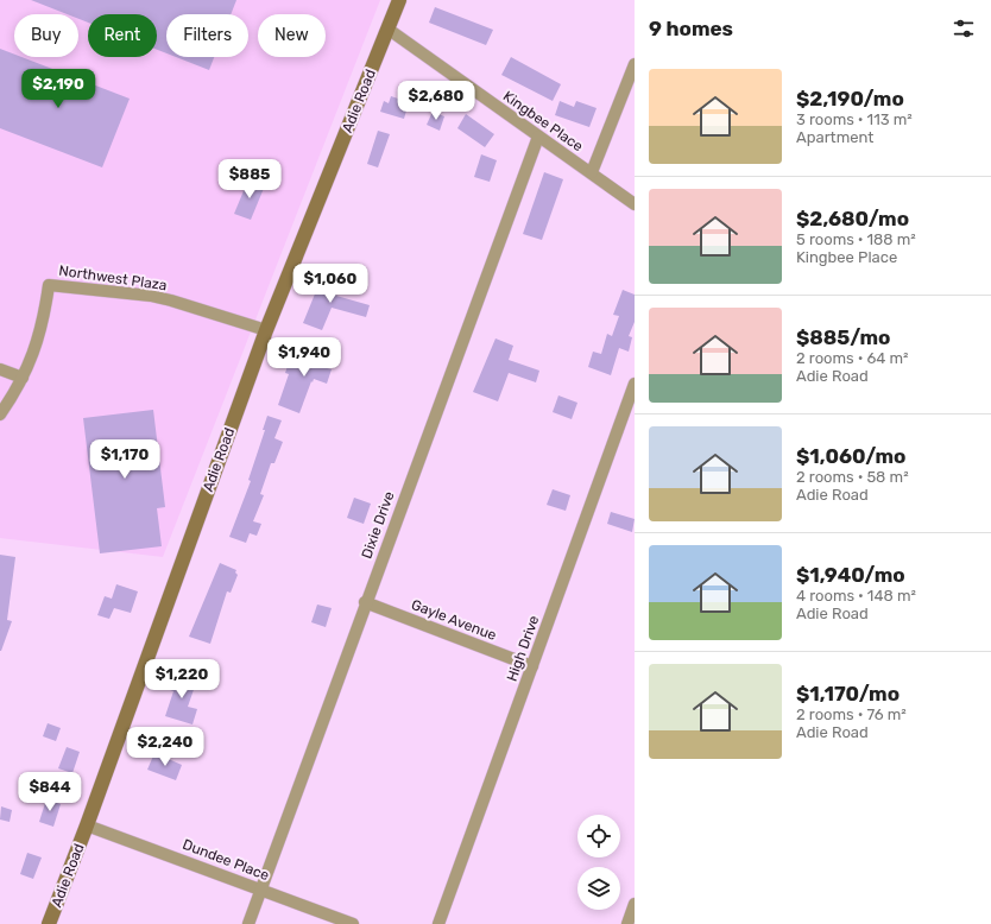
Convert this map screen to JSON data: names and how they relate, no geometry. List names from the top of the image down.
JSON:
{
  "streets": {
    "street": [
      "Adie Road",
      "Kingbee Place",
      "Northwest Plaza",
      "Dixie Drive",
      "Gayle Avenue",
      "High Drive",
      "Dundee Place"
    ]
  },
  "crossings": [
    ["Adie Road", "Kingbee Place"],
    ["Adie Road", "Northwest Plaza"],
    ["Adie Road", "Dundee Place"],
    ["Kingbee Place", "Dixie Drive"],
    ["Dixie Drive", "Gayle Avenue"],
    ["Dixie Drive", "Dundee Place"],
    ["Gayle Avenue", "High Drive"]
  ],
  "page": {
    "heading": "9 homes",
    "chip": [
      "Buy",
      "Rent",
      "Filters",
      "New"
    ],
    "list": [
      {
        "name": "$2,190/mo",
        "note": "3 rooms · 113 m² · Apartment"
      },
      {
        "name": "$2,680/mo",
        "note": "5 rooms · 188 m² · Kingbee Place"
      },
      {
        "name": "$885/mo",
        "note": "2 rooms · 64 m² · Adie Road"
      },
      {
        "name": "$1,060/mo",
        "note": "2 rooms · 58 m² · Adie Road"
      },
      {
        "name": "$1,940/mo",
        "note": "4 rooms · 148 m² · Adie Road"
      },
      {
        "name": "$1,170/mo",
        "note": "2 rooms · 76 m² · Adie Road"
      }
    ],
    "price": [
      "$2,190",
      "$2,680",
      "$885",
      "$1,060",
      "$1,940",
      "$1,170",
      "$1,220",
      "$2,240",
      "$844"
    ]
  }
}
